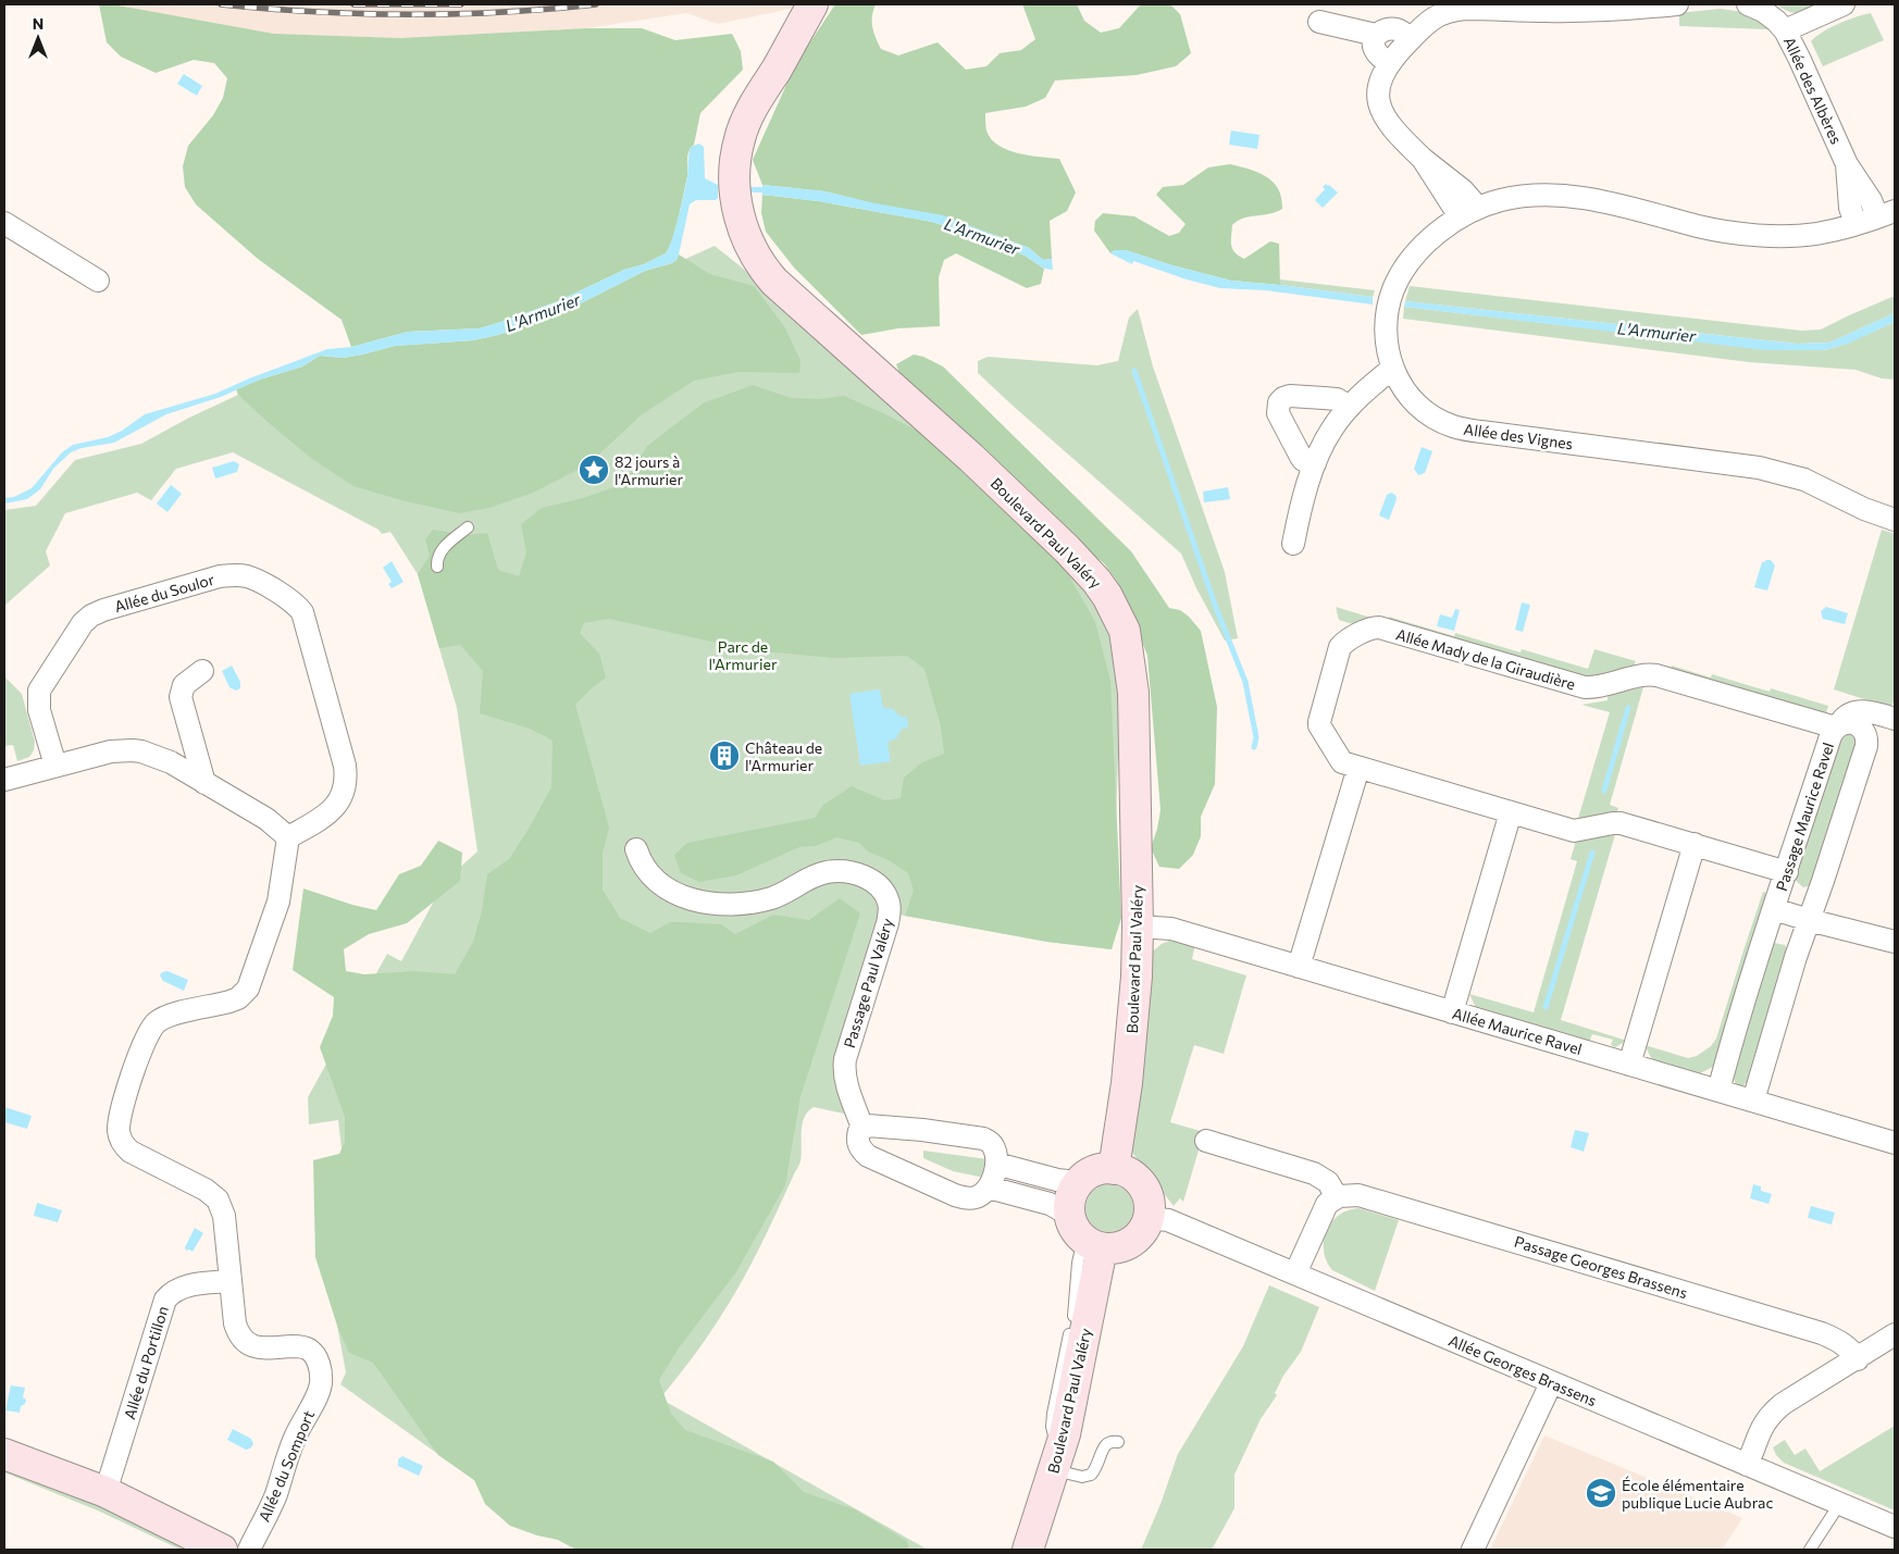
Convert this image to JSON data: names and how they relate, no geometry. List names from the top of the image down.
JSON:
{
  "streets": {
    "street": [
      "Allée des Albères",
      "Allée des Vignes",
      "Boulevard Paul Valéry",
      "Allée du Soulor",
      "Allée Mady de la Giraudière",
      "Passage Maurice Ravel",
      "Passage Paul Valéry",
      "Allée Maurice Ravel",
      "Passage Georges Brassens",
      "Allée du Portillon",
      "Allée Georges Brassens",
      "Allée du Somport"
    ]
  },
  "crossings": [
    ["Allée des Albères", "Allée des Vignes"],
    ["Boulevard Paul Valéry", "Allée Maurice Ravel"],
    ["Boulevard Paul Valéry", "Allée Georges Brassens"],
    ["Allée du Soulor", "Allée du Somport"],
    ["Allée Mady de la Giraudière", "Passage Maurice Ravel"],
    ["Passage Maurice Ravel", "Allée Maurice Ravel"],
    ["Allée du Portillon", "Allée du Somport"]
  ],
  "water": ["L'Armurier"],
  "parks": ["Parc de l'Armurier"],
  "places": {
    "place": ["82 jours à l'Armurier"],
    "building": ["Château de l'Armurier"],
    "school or university": ["École élémentaire publique Lucie Aubrac"]
  },
  "north": "top"
}
